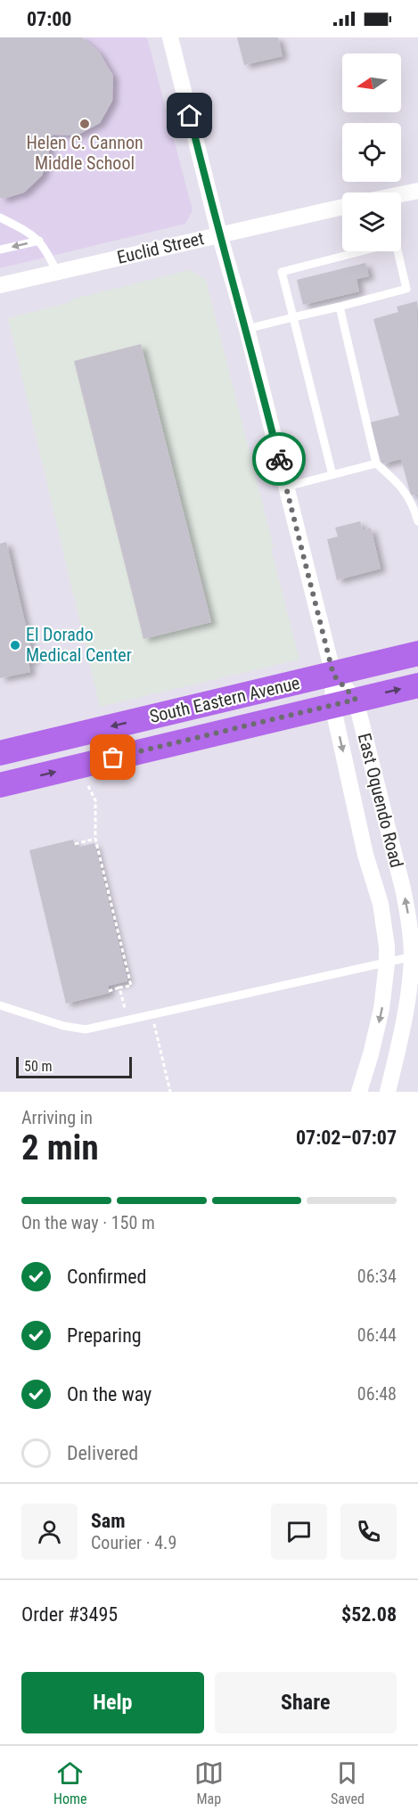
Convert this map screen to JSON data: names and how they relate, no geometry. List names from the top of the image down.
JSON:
{
  "streets": {
    "main road": ["South Eastern Avenue"],
    "street": ["Euclid Street", "East Oquendo Road"]
  },
  "crossings": [
    ["Euclid Street", "East Oquendo Road"],
    ["South Eastern Avenue", "East Oquendo Road"]
  ],
  "places": ["Helen C. Cannon Middle School", "El Dorado Medical Center"],
  "scale_bar": "50 m",
  "north": "left",
  "page": {
    "status": "07:00",
    "scale": "50 m",
    "heading": ["2 min", "Arriving in", "07:02–07:07"],
    "panel": [
      "Sam",
      "Courier · 4.9",
      "Order #3495",
      "$52.08"
    ],
    "bar": "On the way · 150 m",
    "list": [
      ["Confirmed", "06:34"],
      ["Preparing", "06:44"],
      ["On the way", "06:48"],
      "Delivered"
    ],
    "buttons": ["Help", "Share"],
    "tabs": ["Home", "Map", "Saved"]
  }
}
